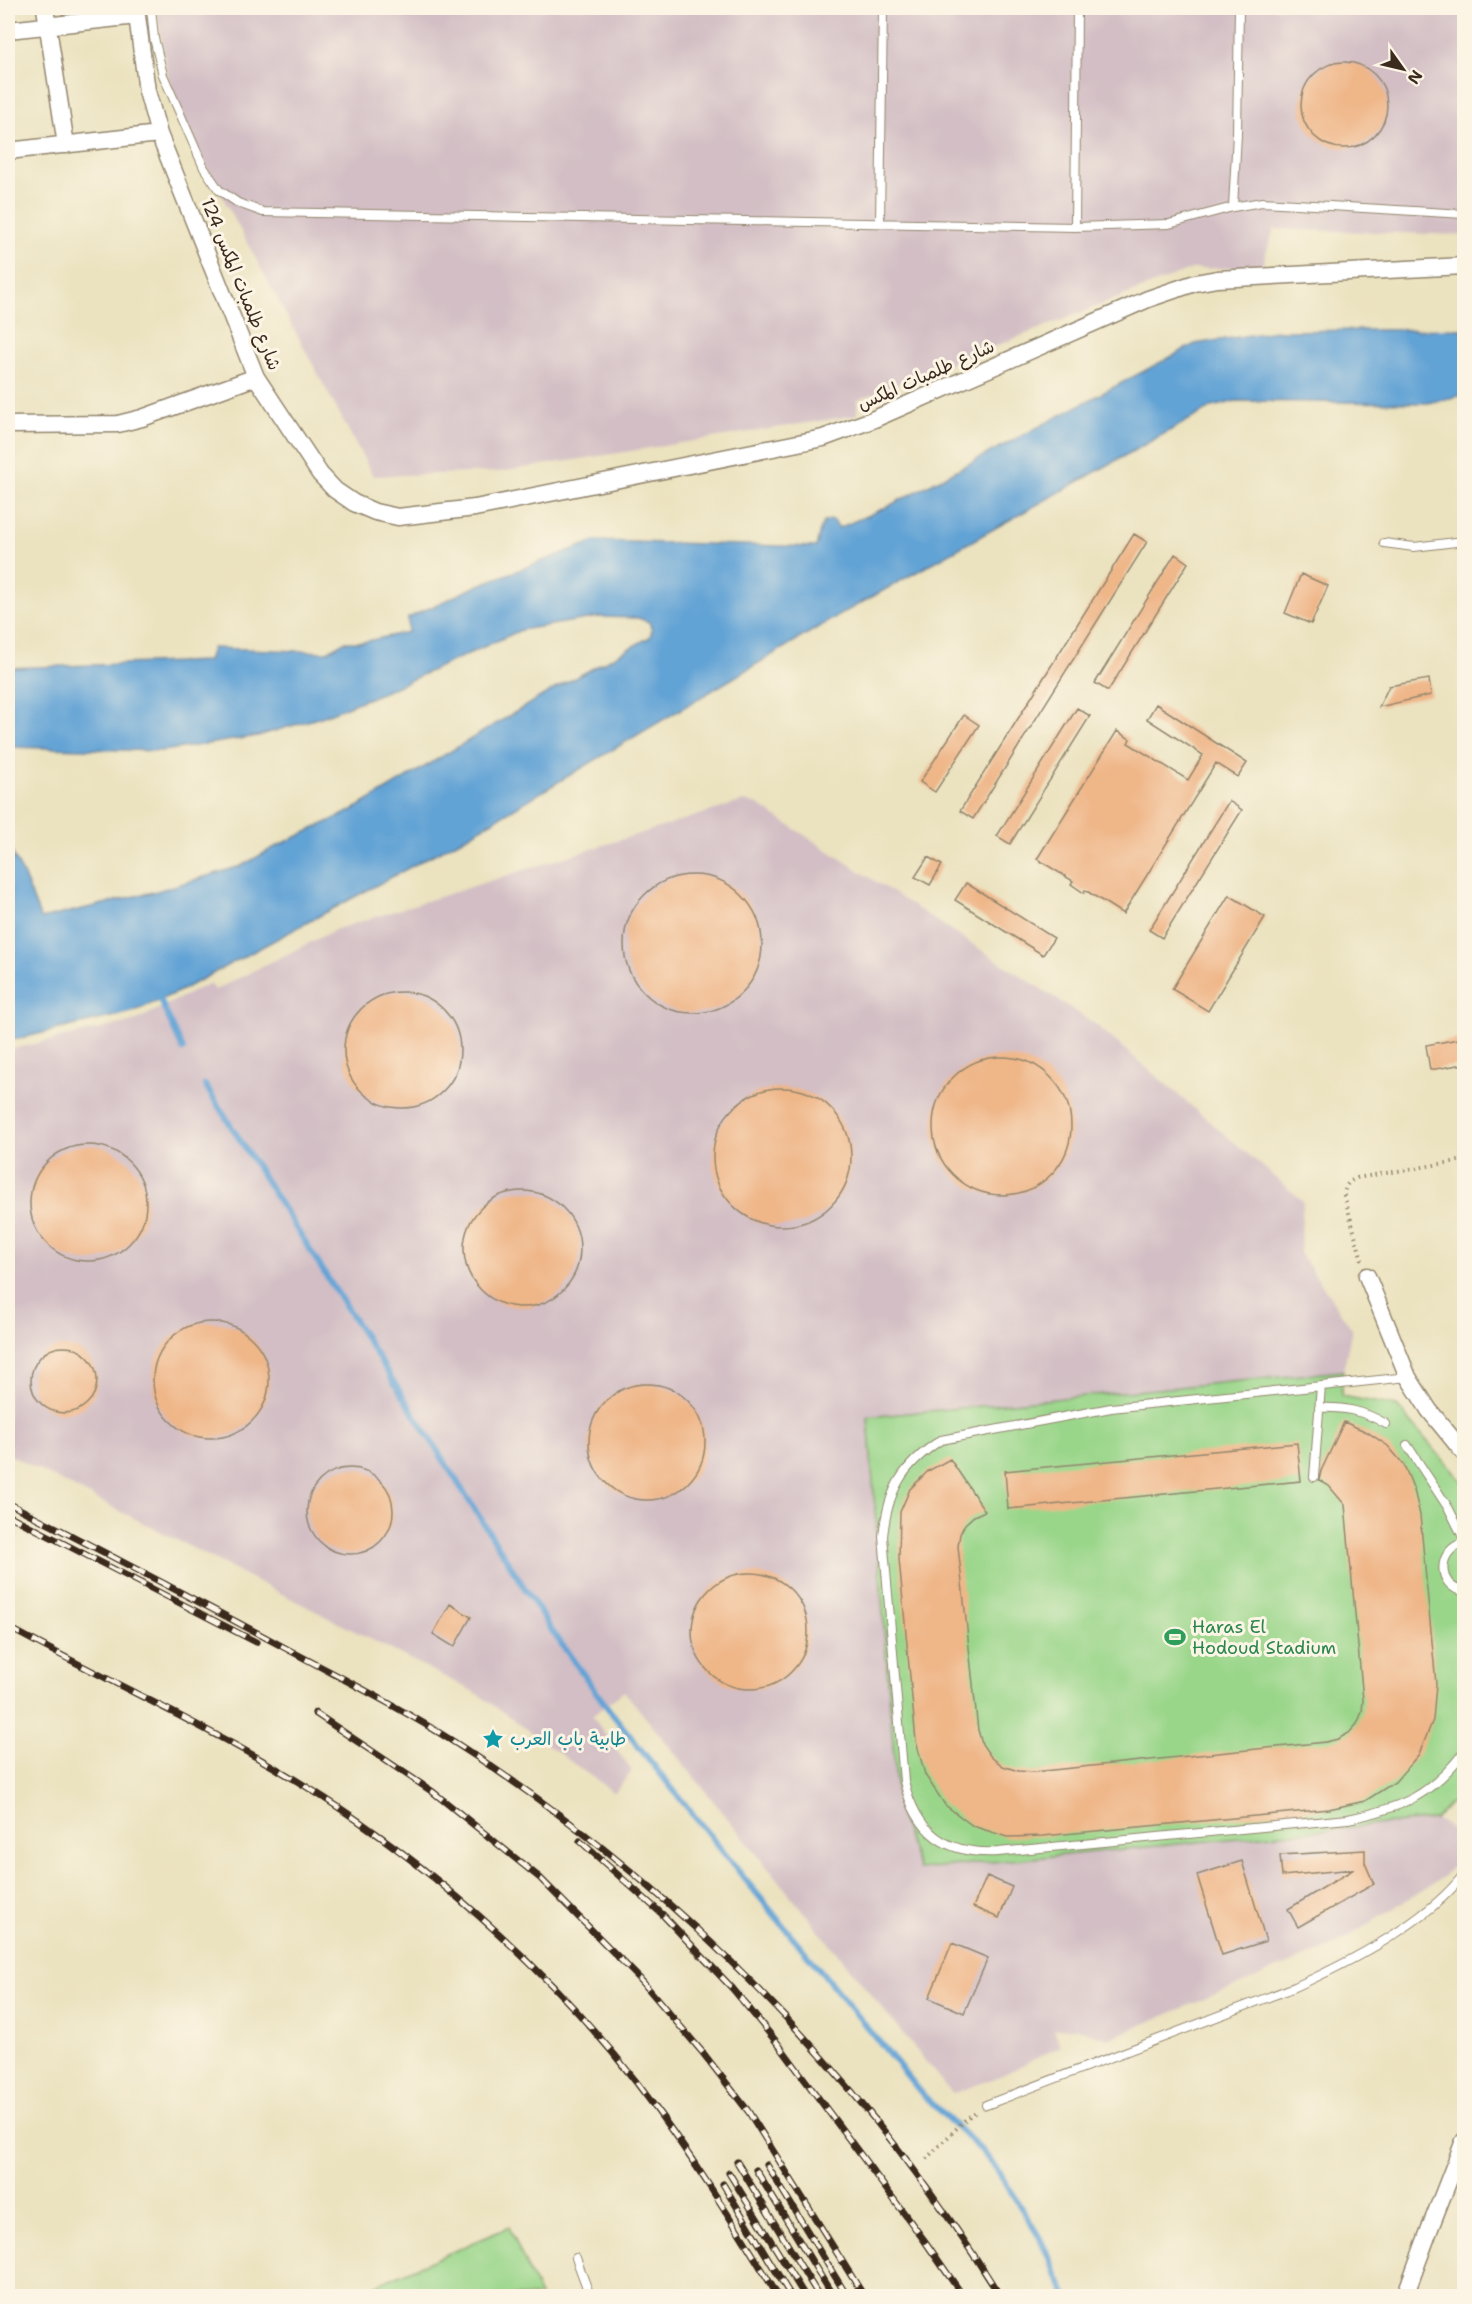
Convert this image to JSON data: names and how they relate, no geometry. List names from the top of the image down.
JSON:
{
  "streets": {
    "street": ["شارع طلمبات المكس 124", "شارع طلمبات المكس"]
  },
  "crossings": [
    ["شارع طلمبات المكس 124", "شارع طلمبات المكس"]
  ],
  "places": {
    "sports": ["Haras El Hodoud Stadium"],
    "place": ["طابية باب العرب"]
  },
  "north": "bottom right"
}
